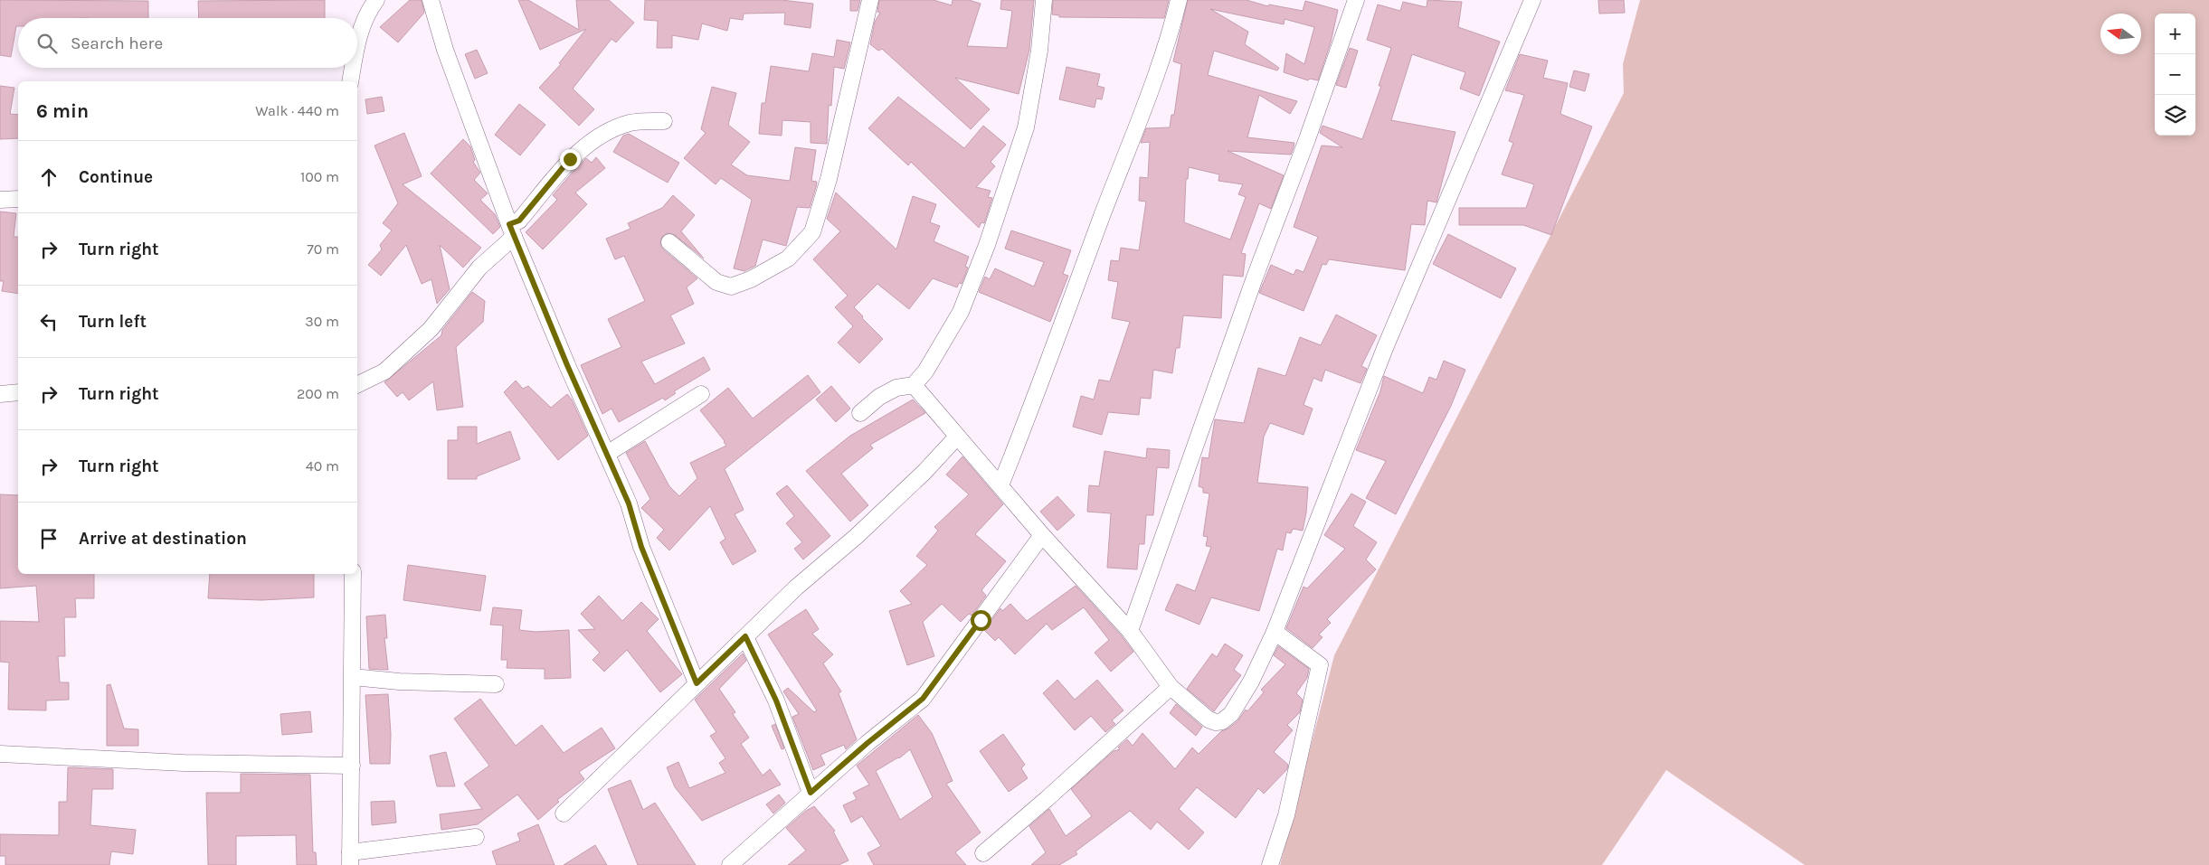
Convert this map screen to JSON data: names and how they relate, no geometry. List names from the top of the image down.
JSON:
{
  "north": "left",
  "page": {
    "map_buttons": ["+", "−"],
    "search": "Search here",
    "heading": ["6 min", "Walk · 440 m"],
    "list": [
      ["Continue", "100 m"],
      ["Turn right", "70 m"],
      ["Turn left", "30 m"],
      ["Turn right", "200 m"],
      ["Turn right", "40 m"],
      "Arrive at destination"
    ]
  }
}
